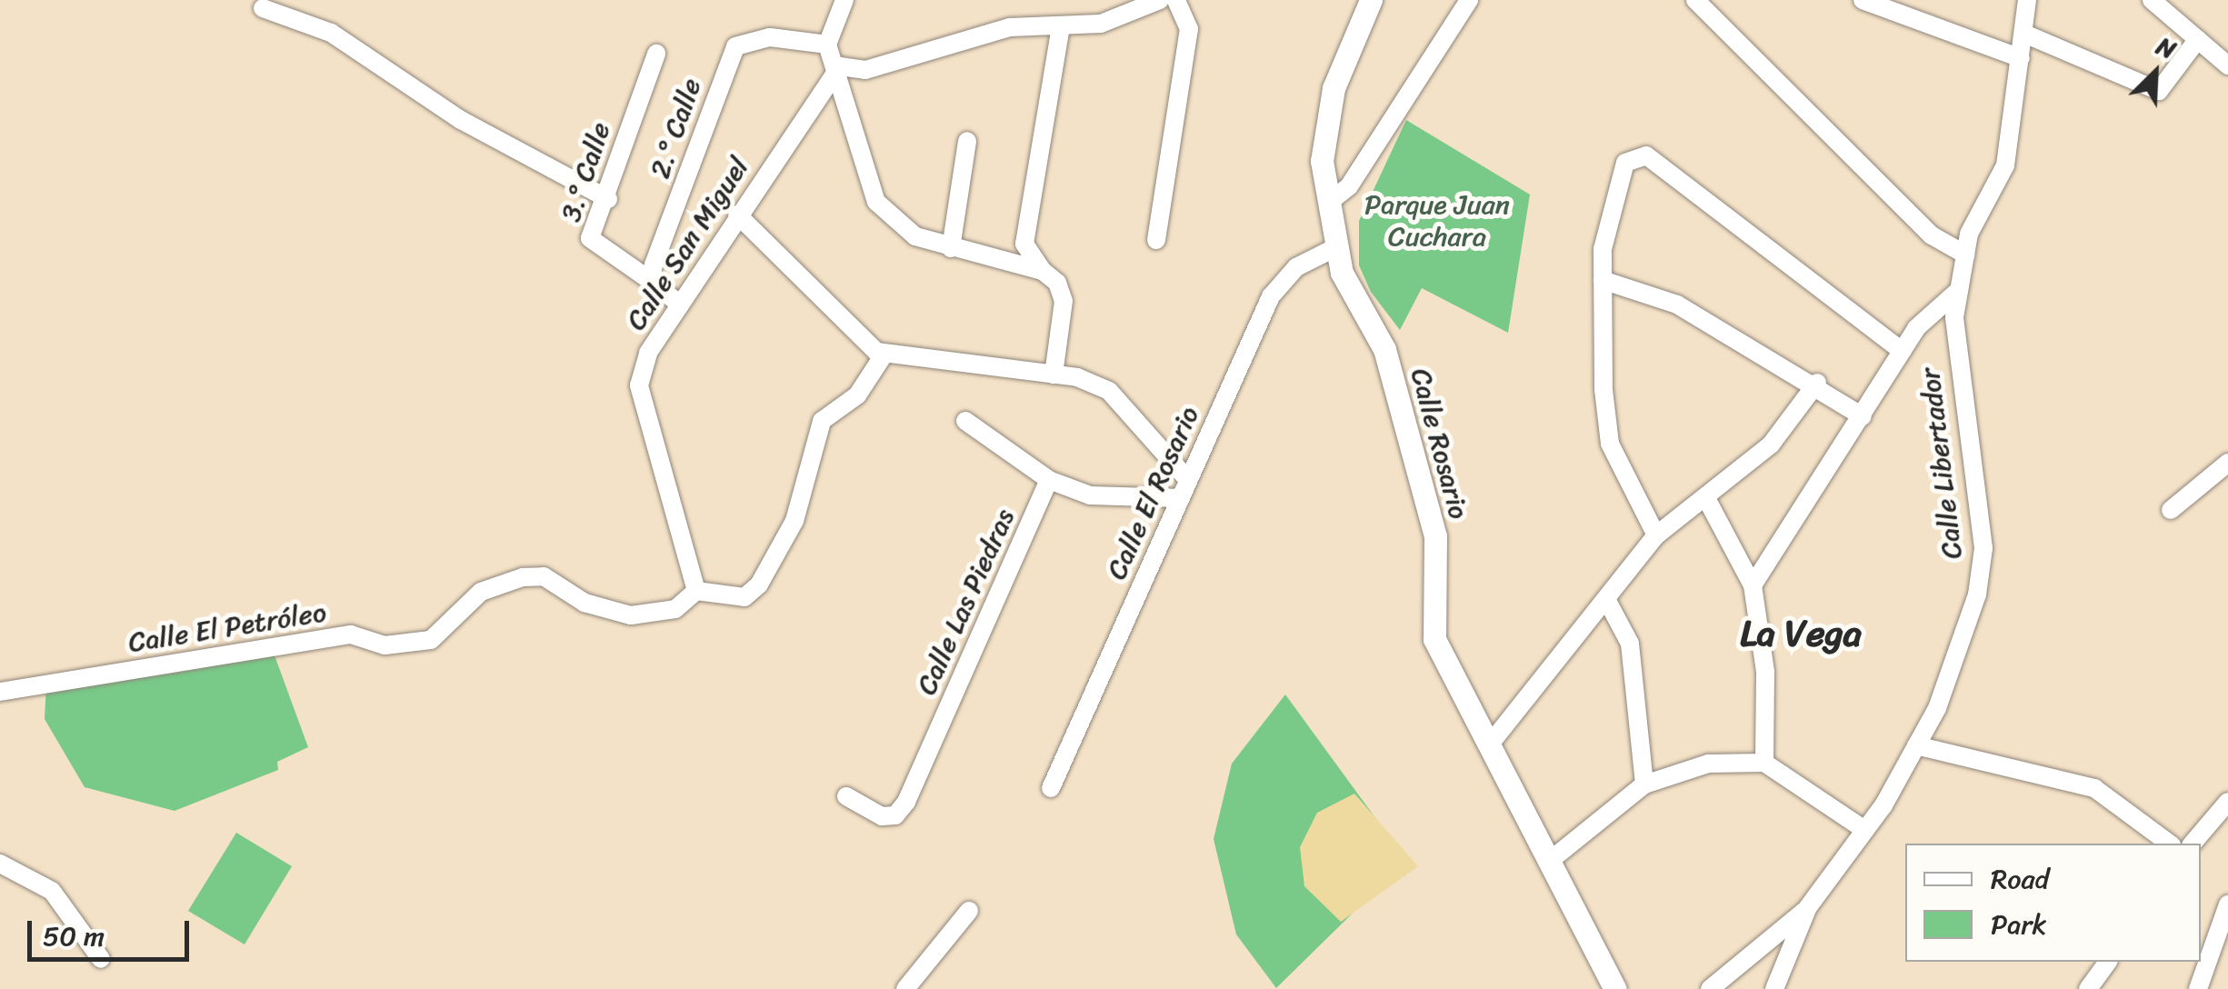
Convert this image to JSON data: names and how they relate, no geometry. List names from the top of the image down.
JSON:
{
  "streets": {
    "street": [
      "2.° Calle",
      "3.° Calle",
      "Calle San Miguel",
      "Calle Rosario",
      "Calle Libertador",
      "Calle El Rosario",
      "Calle Las Piedras",
      "Calle El Petróleo"
    ]
  },
  "crossings": [
    ["2.° Calle", "3.° Calle"],
    ["Calle San Miguel", "Calle El Petróleo"],
    ["Calle Rosario", "Calle El Rosario"]
  ],
  "districts": ["La Vega"],
  "parks": ["Parque Juan Cuchara"],
  "legend": ["Road", "Park"],
  "scale_bar": "50 m",
  "north": "top right"
}
